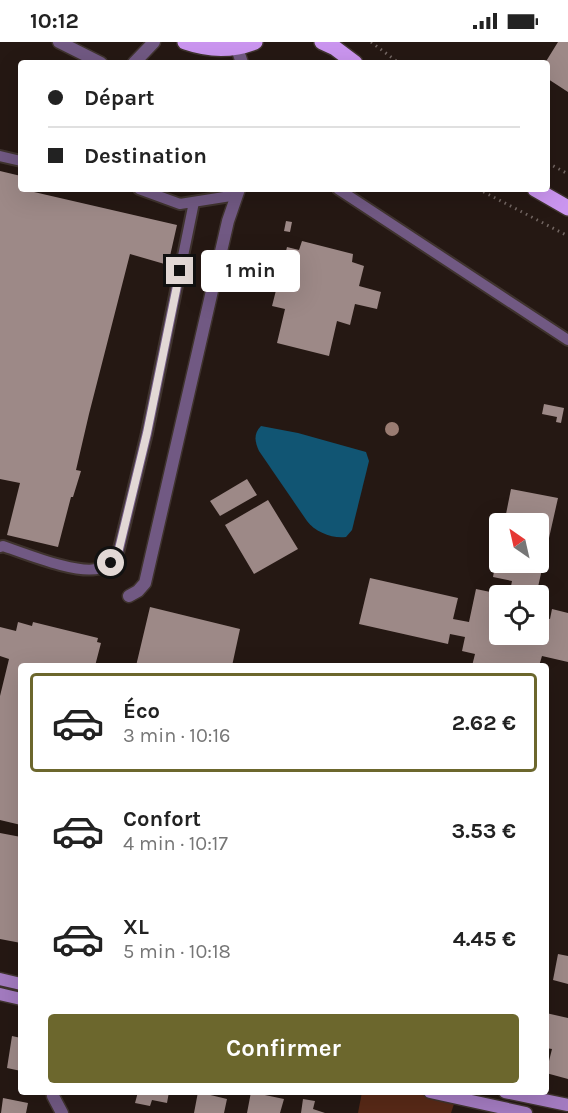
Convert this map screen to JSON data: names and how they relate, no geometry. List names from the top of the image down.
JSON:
{
  "north": "top left",
  "page": {
    "status": "10:12",
    "banner": ["Départ", "Destination"],
    "bubble": "1 min",
    "list": [
      {
        "name": "Éco",
        "note": "3 min · 10:16",
        "value": "2.62 €"
      },
      {
        "name": "Confort",
        "note": "4 min · 10:17",
        "value": "3.53 €"
      },
      {
        "name": "XL",
        "note": "5 min · 10:18",
        "value": "4.45 €"
      }
    ],
    "buttons": "Confirmer"
  }
}
